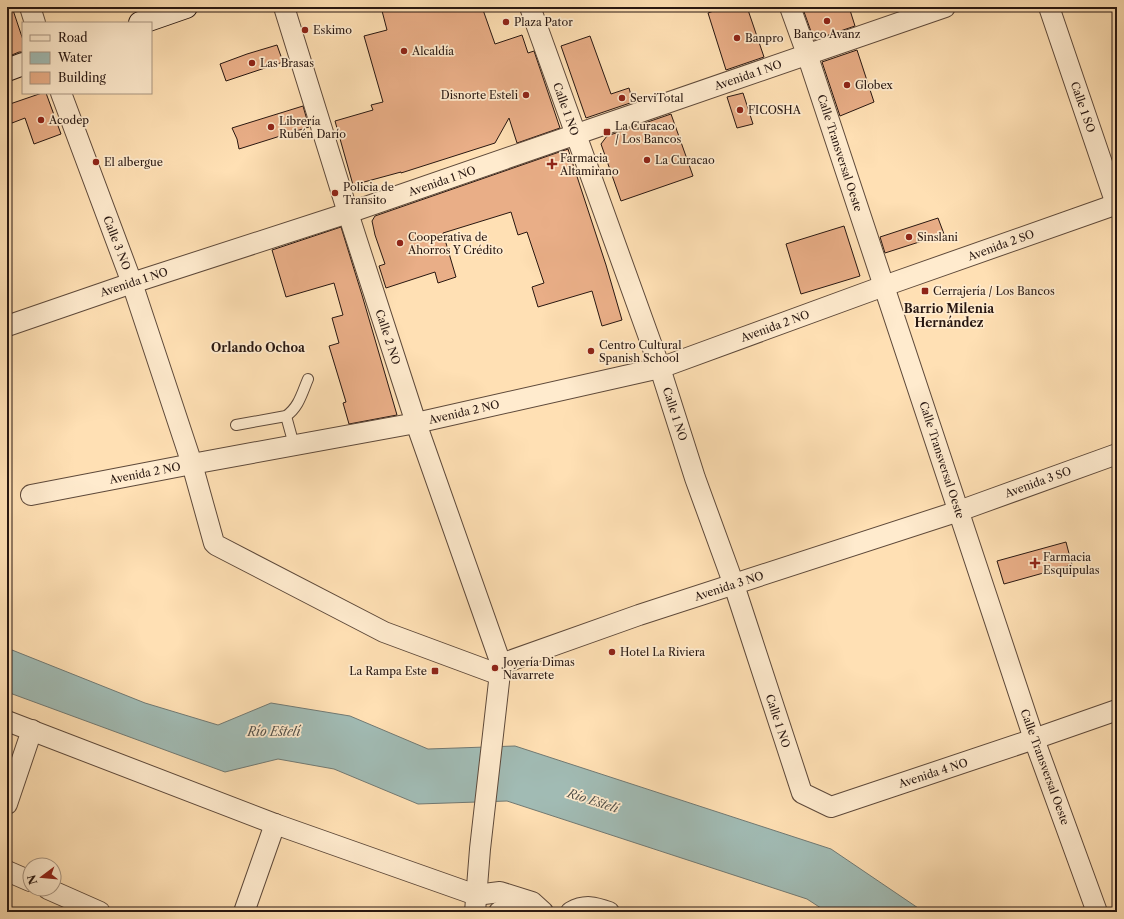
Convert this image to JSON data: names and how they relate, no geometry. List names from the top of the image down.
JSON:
{
  "streets": {
    "street": [
      "Avenida 1 NO",
      "Calle 1 SO",
      "Calle 1 NO",
      "Calle Transversal Oeste",
      "Calle 3 NO",
      "Avenida 2 SO",
      "Avenida 2 NO",
      "Calle 2 NO",
      "Avenida 3 SO",
      "Avenida 3 NO",
      "Avenida 4 NO"
    ]
  },
  "crossings": [
    ["Avenida 1 NO", "Calle 1 NO"],
    ["Avenida 1 NO", "Calle Transversal Oeste"],
    ["Avenida 1 NO", "Calle 3 NO"],
    ["Avenida 1 NO", "Calle 2 NO"],
    ["Calle 1 SO", "Avenida 2 SO"],
    ["Calle 1 NO", "Avenida 2 NO"],
    ["Calle 1 NO", "Avenida 3 NO"],
    ["Calle 1 NO", "Avenida 4 NO"],
    ["Calle Transversal Oeste", "Avenida 2 SO"],
    ["Calle Transversal Oeste", "Avenida 2 NO"],
    ["Calle Transversal Oeste", "Avenida 3 SO"],
    ["Calle Transversal Oeste", "Avenida 3 NO"],
    ["Calle Transversal Oeste", "Avenida 4 NO"],
    ["Calle 3 NO", "Avenida 2 NO"],
    ["Calle 3 NO", "Calle 2 NO"],
    ["Calle 3 NO", "Avenida 3 NO"],
    ["Avenida 2 SO", "Avenida 2 NO"],
    ["Avenida 2 NO", "Calle 2 NO"],
    ["Calle 2 NO", "Avenida 3 NO"],
    ["Avenida 3 SO", "Avenida 3 NO"]
  ],
  "districts": ["Barrio Milenia Hernández", "Orlando Ochoa"],
  "water": ["Río Estelí"],
  "places": {
    "other": [
      "Banco Avanz",
      "Plaza Pator",
      "Eskimo",
      "Banpro",
      "Alcaldía",
      "Las Brasas",
      "Globex",
      "Disnorte Esteli",
      "ServiTotal",
      "FICOSHA",
      "Acodep",
      "Librería Rubén Darío",
      "La Curacao",
      "El albergue",
      "Policia de Transito",
      "Sinslani",
      "Cooperativa de Ahorros Y Crédito",
      "Centro Cultural Spanish School",
      "Hotel La Riviera",
      "Joyería Dimas Navarrete"
    ],
    "transit": ["La Curacao / Los Bancos", "Cerrajería / Los Bancos", "La Rampa Este"],
    "health": ["Farmacia Altamirano", "Farmacia Esquipulas"]
  },
  "legend": ["Road", "Water", "Building"],
  "north": "left"
}
